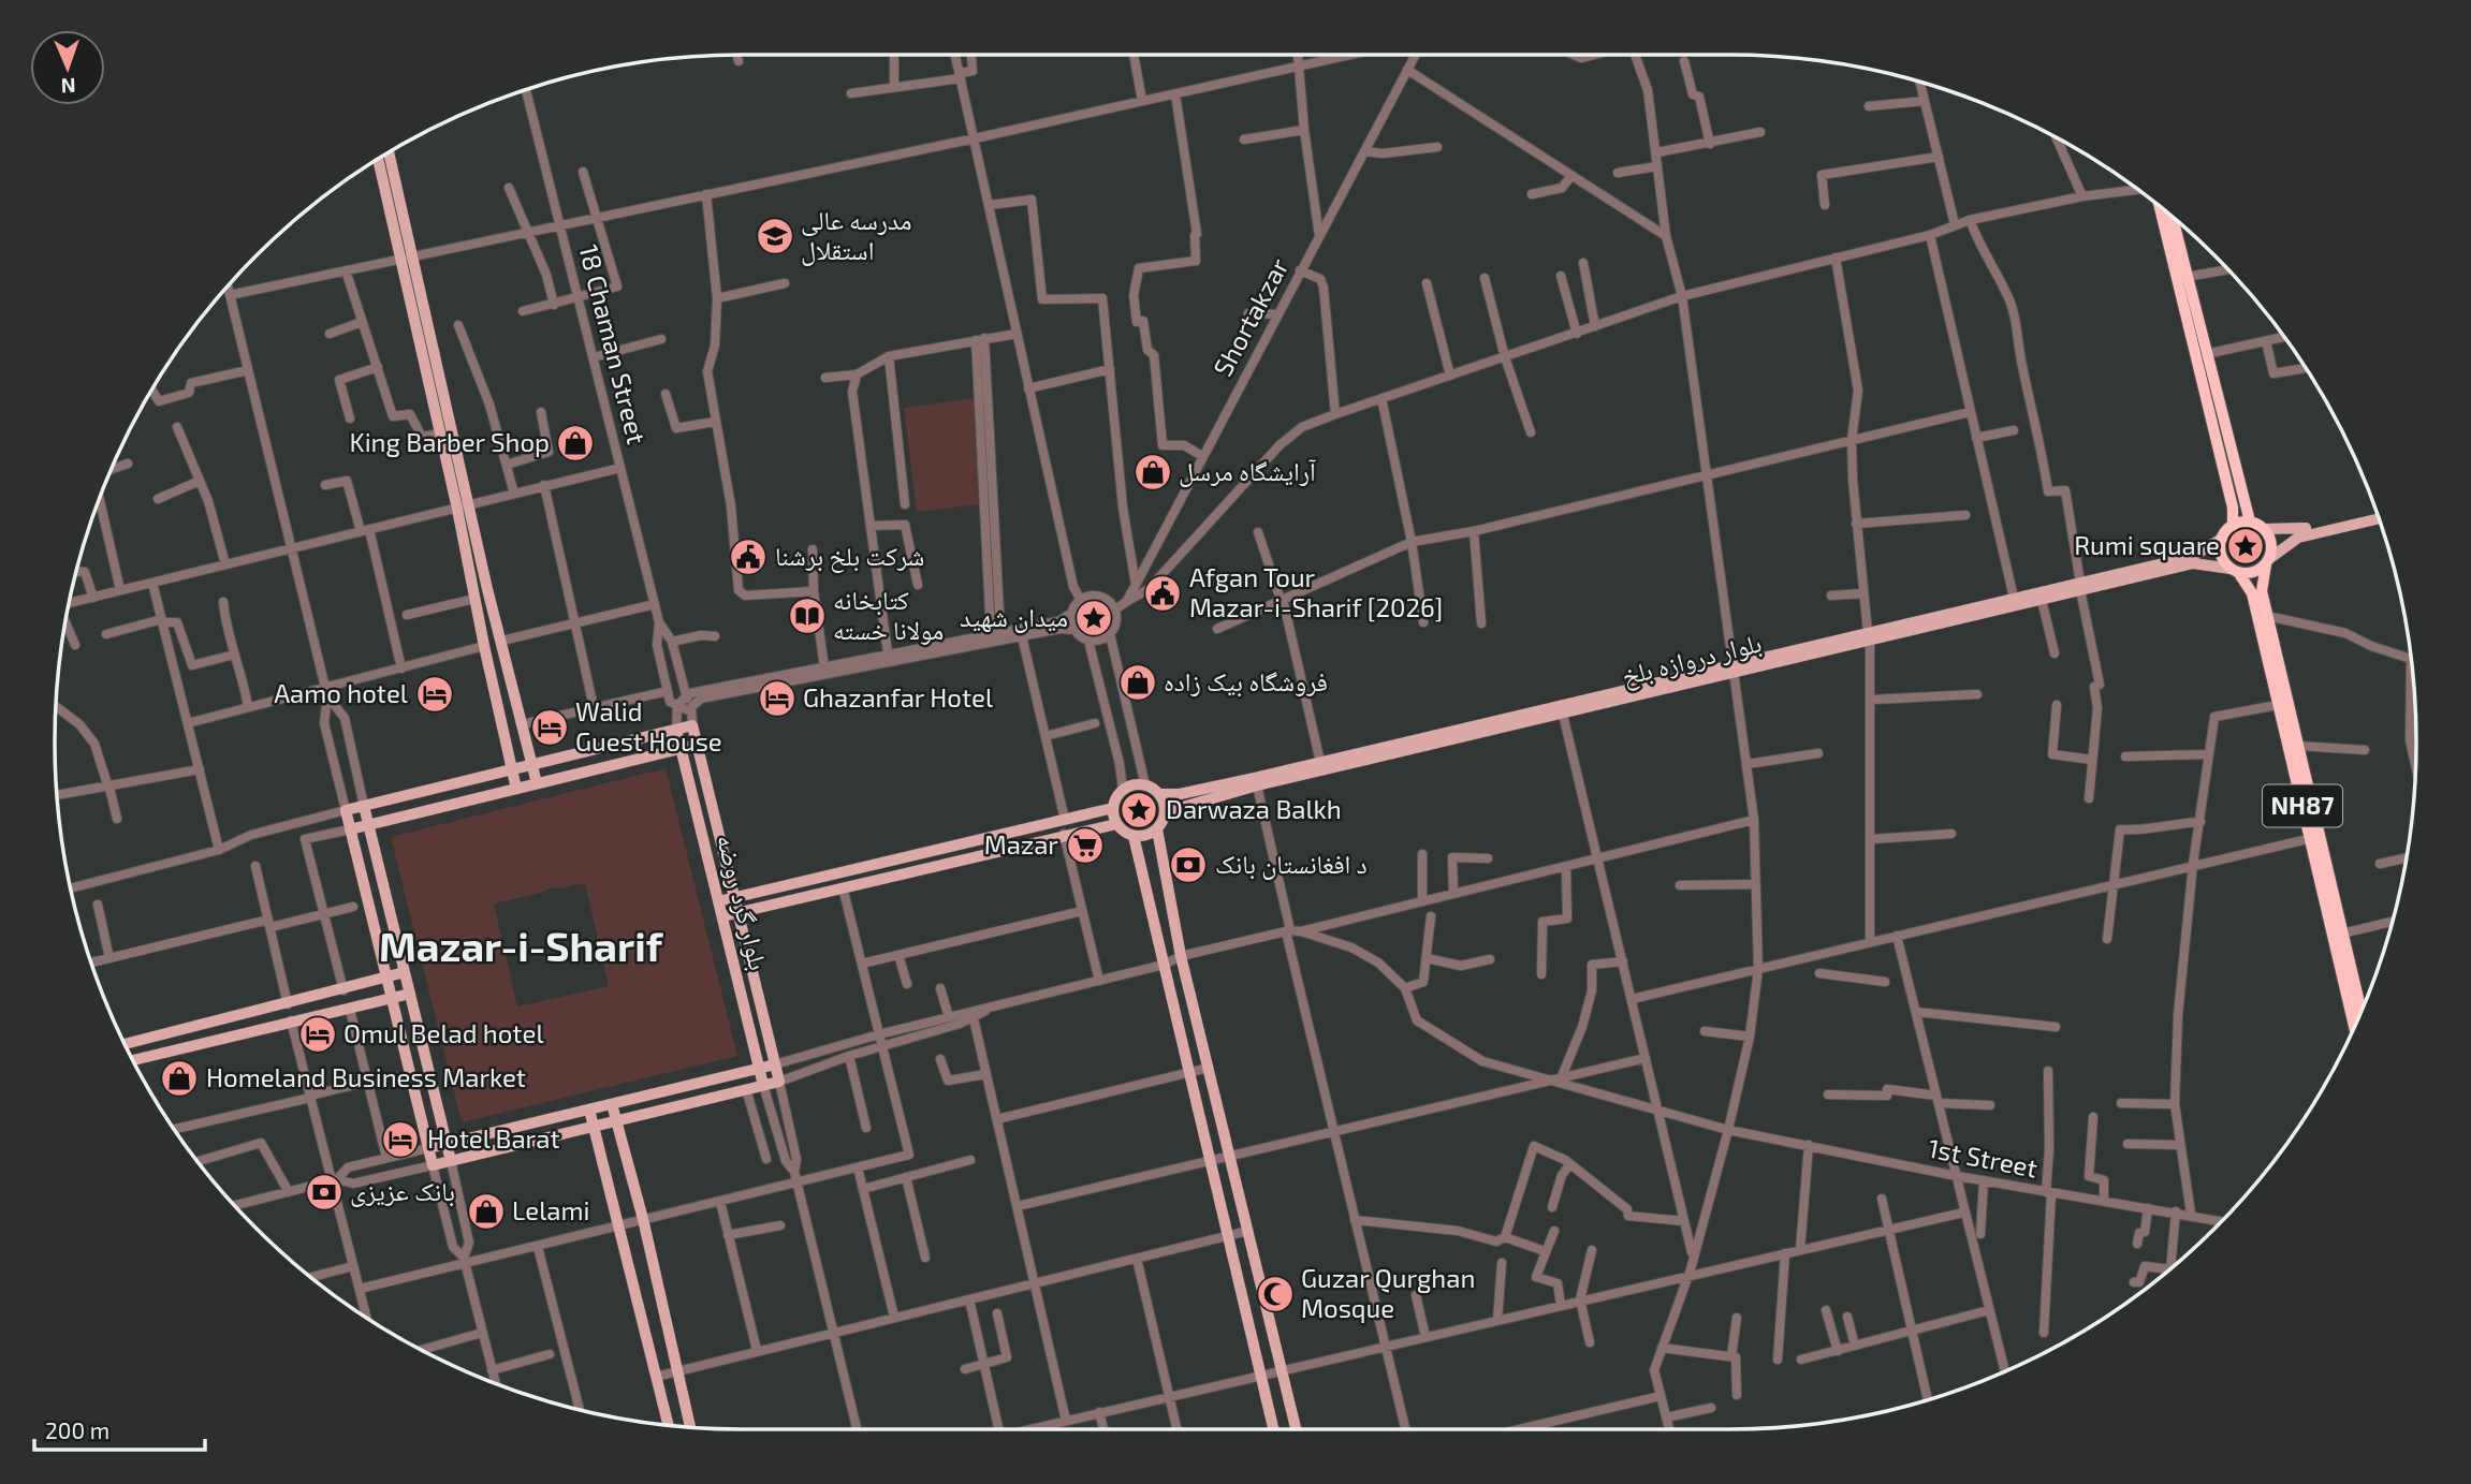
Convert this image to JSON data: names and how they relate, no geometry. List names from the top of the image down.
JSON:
{
  "streets": {
    "highway": ["NH87"],
    "main road": ["بلوار دروازه بلخ", "بلوار گرد روضه"],
    "street": ["Shortakzar", "18 Chaman Street", "1st Street"]
  },
  "crossings": [
    ["بلوار دروازه بلخ", "NH87"]
  ],
  "districts": ["Mazar-i-Sharif"],
  "places": {
    "school or university": ["مدرسه عالی استقلال"],
    "shop": [
      "King Barber Shop",
      "آرایشگاه مرسل",
      "فروشگاه بیک زاده",
      "Homeland Business Market",
      "Lelami"
    ],
    "place": ["Rumi square", "میدان شهید", "Darwaza Balkh"],
    "public building": ["شرکت بلخ برشنا", "Afgan Tour Mazar-i-Sharif [2026]"],
    "library": ["کتابخانه مولانا خسته"],
    "hotel": [
      "Aamo hotel",
      "Ghazanfar Hotel",
      "Walid Guest House",
      "Omul Belad hotel",
      "Hotel Barat"
    ],
    "supermarket": ["Mazar"],
    "bank": ["د افغانستان بانک", "بانک عزیزی"],
    "mosque": ["Guzar Qurghan Mosque"]
  },
  "scale_bar": "200 m",
  "north": "bottom"
}
